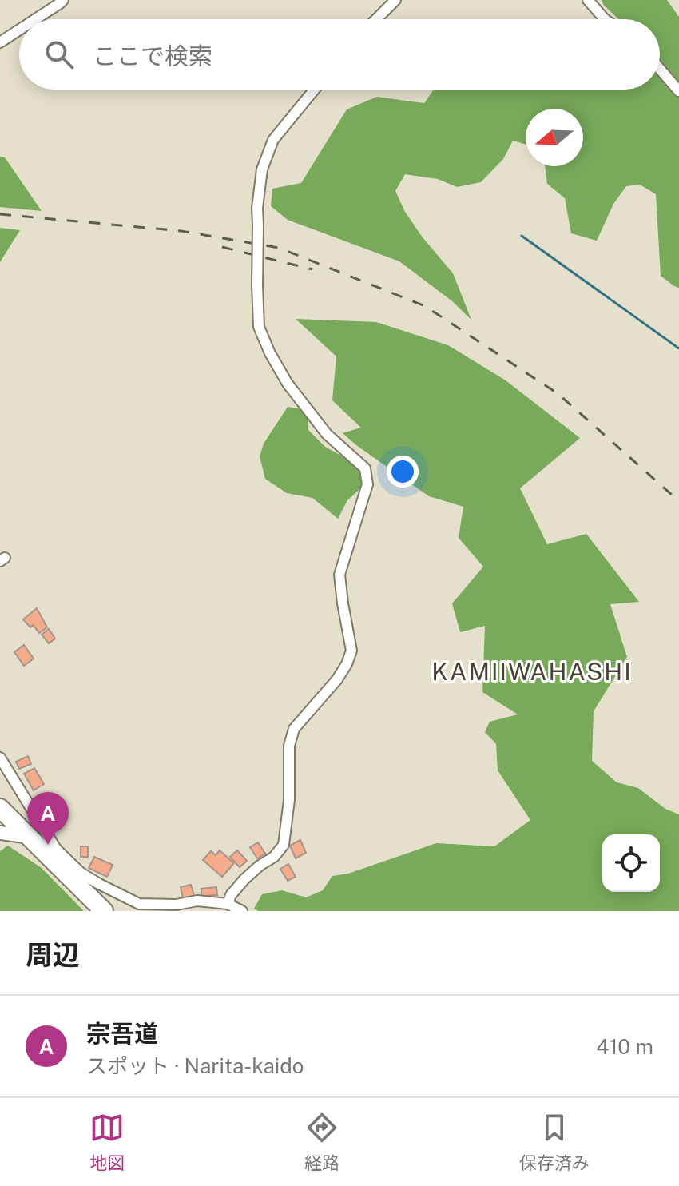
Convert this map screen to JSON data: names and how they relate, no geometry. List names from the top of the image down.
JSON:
{
  "districts": ["KAMIIWAHASHI"],
  "north": "left",
  "page": {
    "search": "ここで検索",
    "pins": "A",
    "heading": "周辺",
    "list": [
      {
        "mark": "A",
        "name": "宗吾道",
        "note": "スポット · Narita-kaido",
        "value": "410 m"
      }
    ],
    "nav": ["地図", "経路", "保存済み"]
  }
}
